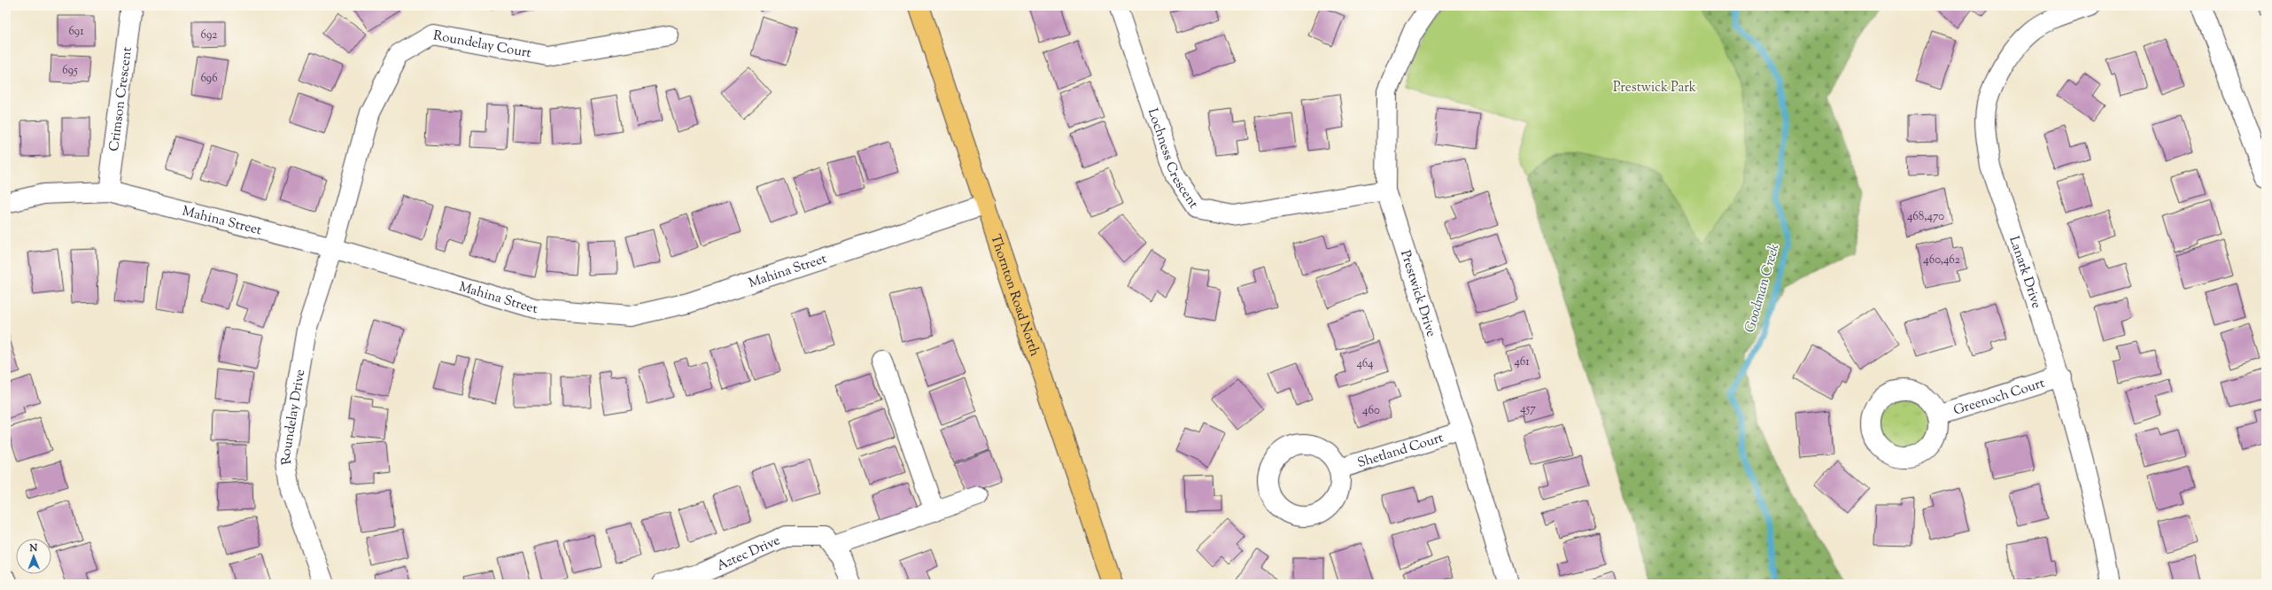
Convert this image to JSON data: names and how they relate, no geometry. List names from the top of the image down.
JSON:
{
  "streets": {
    "main road": ["Thornton Road North"],
    "street": [
      "Roundelay Court",
      "Crimson Crescent",
      "Lochness Crescent",
      "Mahina Street",
      "Lanark Drive",
      "Prestwick Drive",
      "Greenoch Court",
      "Roundelay Drive",
      "Shetland Court",
      "Aztec Drive"
    ]
  },
  "crossings": [
    ["Roundelay Court", "Mahina Street"],
    ["Roundelay Court", "Roundelay Drive"],
    ["Crimson Crescent", "Mahina Street"],
    ["Lochness Crescent", "Prestwick Drive"],
    ["Mahina Street", "Thornton Road North"],
    ["Mahina Street", "Roundelay Drive"],
    ["Lanark Drive", "Greenoch Court"],
    ["Prestwick Drive", "Shetland Court"]
  ],
  "water": ["Goodman Creek"],
  "parks": ["Prestwick Park"],
  "house_numbers": [
    "691",
    "692",
    "695",
    "696",
    "468,470",
    "460,462",
    "461",
    "464",
    "457",
    "460"
  ],
  "north": "top"
}
